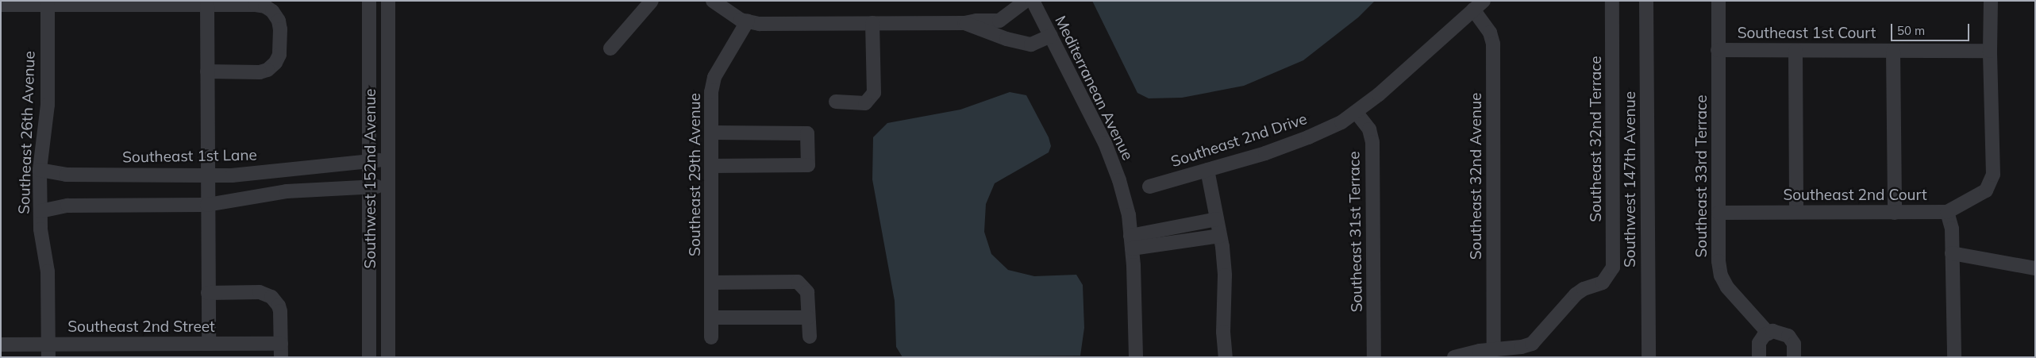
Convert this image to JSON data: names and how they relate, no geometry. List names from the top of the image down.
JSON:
{
  "streets": {
    "street": [
      "Southeast 1st Court",
      "Mediterranean Avenue",
      "Southeast 26th Avenue",
      "Southeast 32nd Terrace",
      "Southeast 2nd Drive",
      "Southeast 1st Lane",
      "Southeast 29th Avenue",
      "Southeast 32nd Avenue",
      "Southeast 33rd Terrace",
      "Southwest 152nd Avenue",
      "Southwest 147th Avenue",
      "Southeast 2nd Court",
      "Southeast 31st Terrace",
      "Southeast 2nd Street"
    ]
  },
  "crossings": [
    ["Southeast 1st Court", "Southeast 33rd Terrace"],
    ["Southeast 1st Court", "Southeast 2nd Court"],
    ["Southeast 26th Avenue", "Southeast 1st Lane"],
    ["Southeast 26th Avenue", "Southeast 2nd Street"],
    ["Southeast 32nd Terrace", "Southeast 32nd Avenue"],
    ["Southeast 2nd Drive", "Southeast 32nd Avenue"],
    ["Southeast 2nd Drive", "Southeast 31st Terrace"],
    ["Southeast 1st Lane", "Southwest 152nd Avenue"],
    ["Southeast 33rd Terrace", "Southeast 2nd Court"]
  ],
  "scale_bar": "50 m"
}
